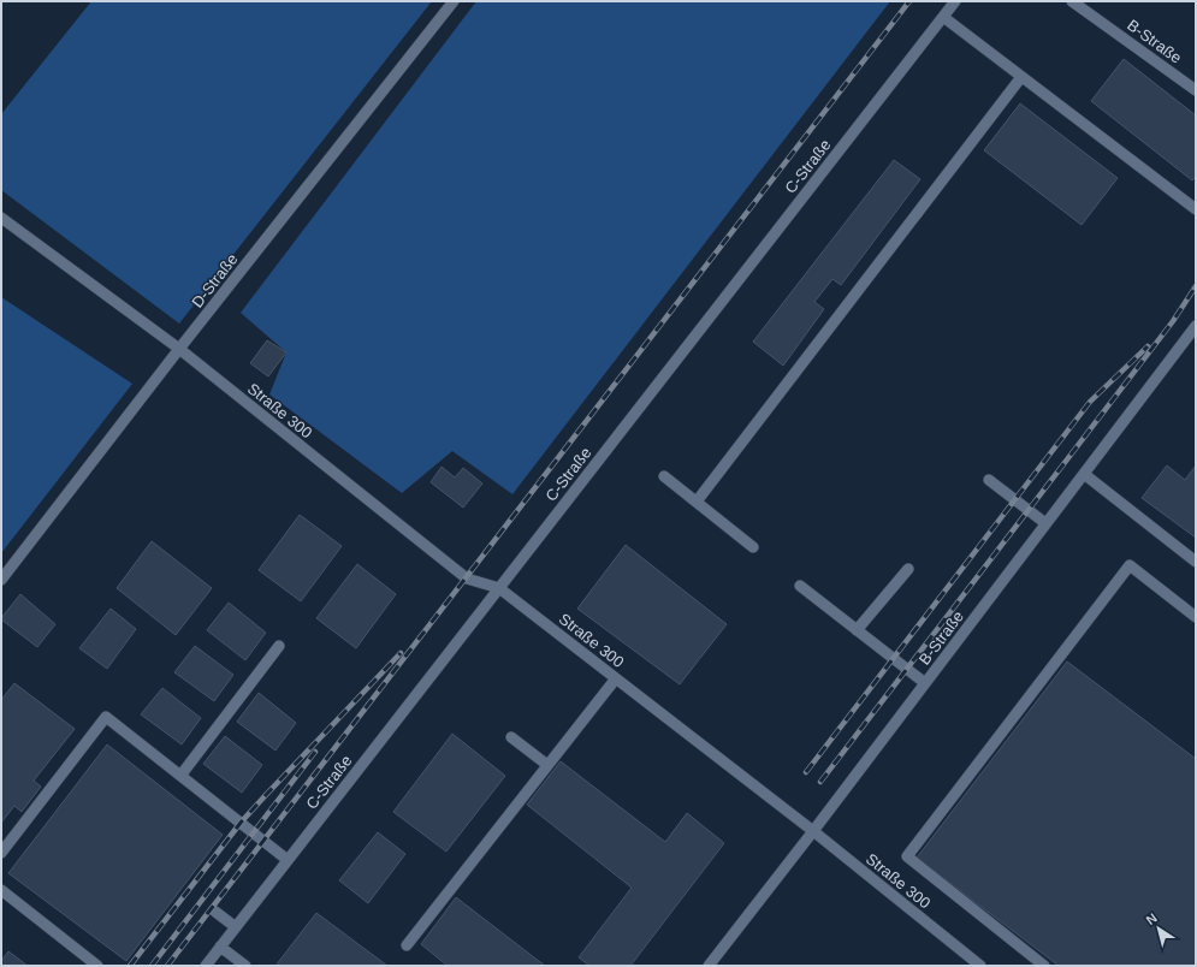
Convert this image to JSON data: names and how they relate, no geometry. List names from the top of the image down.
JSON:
{
  "streets": {
    "lane": [
      "B-Straße",
      "C-Straße",
      "D-Straße",
      "Straße 300"
    ]
  },
  "crossings": [
    ["B-Straße", "Straße 300"],
    ["C-Straße", "Straße 300"],
    ["D-Straße", "Straße 300"]
  ],
  "north": "top left"
}
